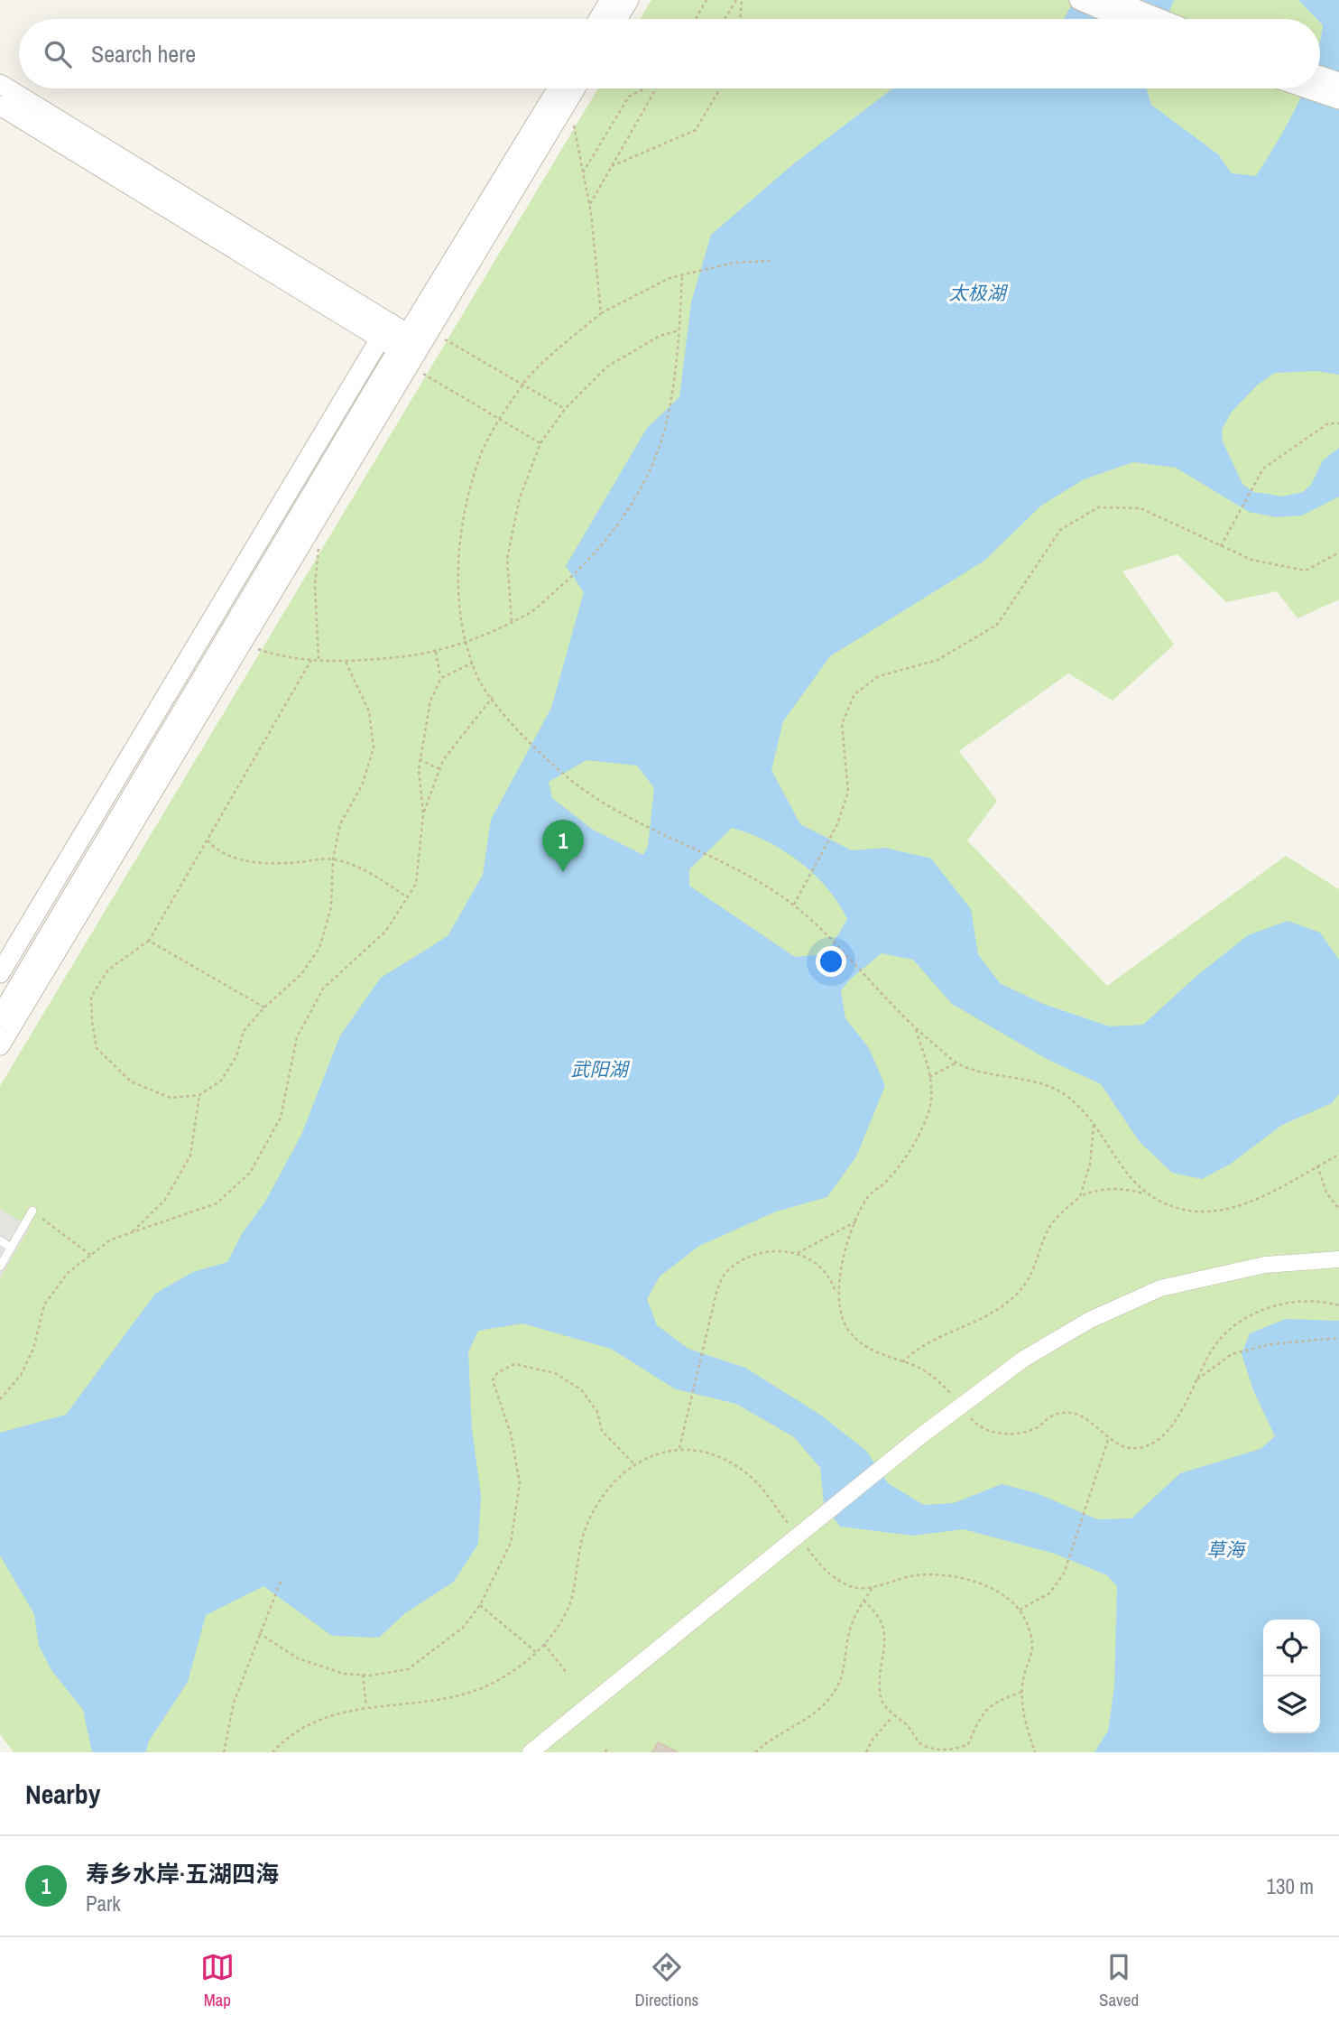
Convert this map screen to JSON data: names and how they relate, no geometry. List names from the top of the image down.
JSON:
{
  "water": ["太极湖", "武阳湖", "草海"],
  "page": {
    "search": "Search here",
    "pins": "1",
    "heading": "Nearby",
    "list": [
      {
        "mark": "1",
        "name": "寿乡水岸·五湖四海",
        "note": "Park",
        "value": "130 m"
      }
    ],
    "nav": ["Map", "Directions", "Saved"]
  }
}
